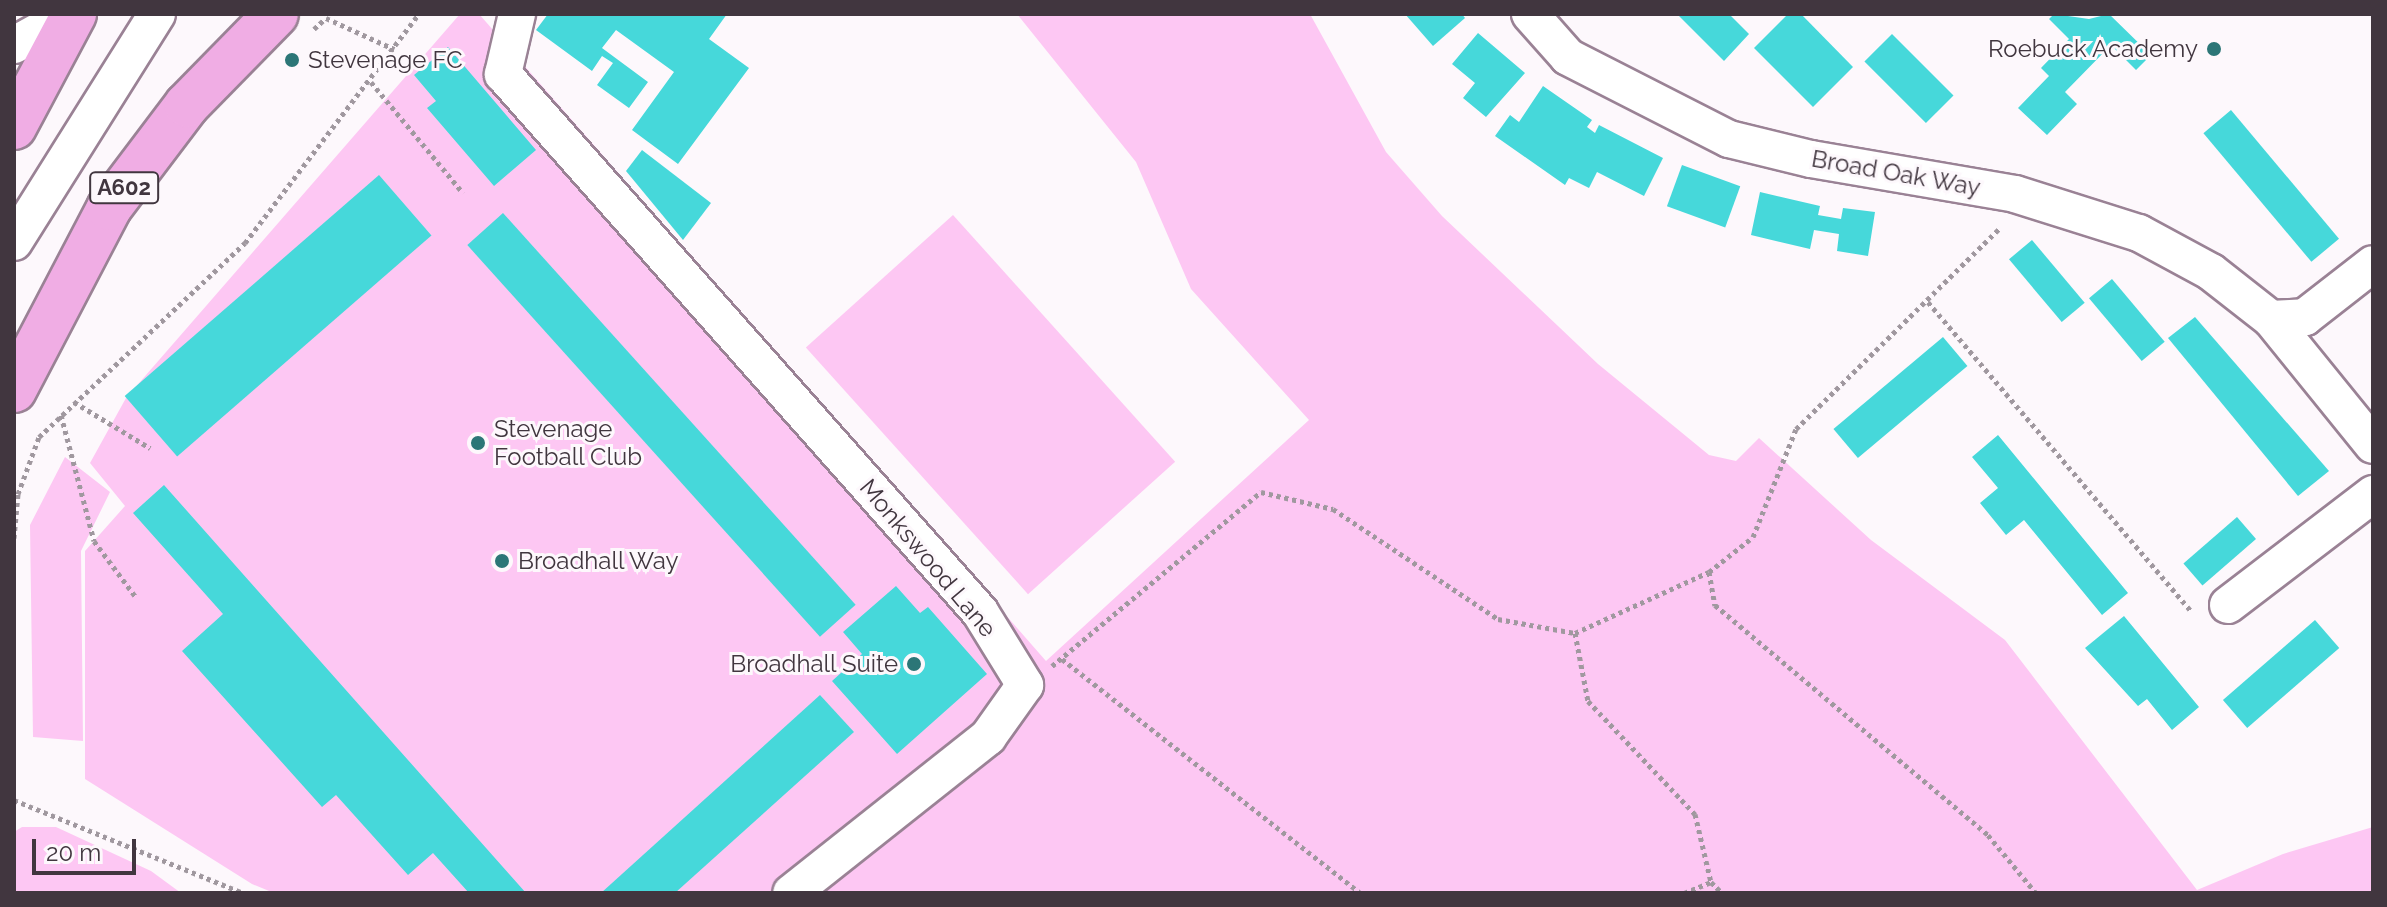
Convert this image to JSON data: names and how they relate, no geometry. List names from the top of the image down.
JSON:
{
  "streets": {
    "highway": ["A602"],
    "street": ["Broad Oak Way", "Monkswood Lane"]
  },
  "places": [
    "Roebuck Academy",
    "Stevenage FC",
    "Stevenage Football Club",
    "Broadhall Way",
    "Broadhall Suite"
  ],
  "scale_bar": "20 m"
}
